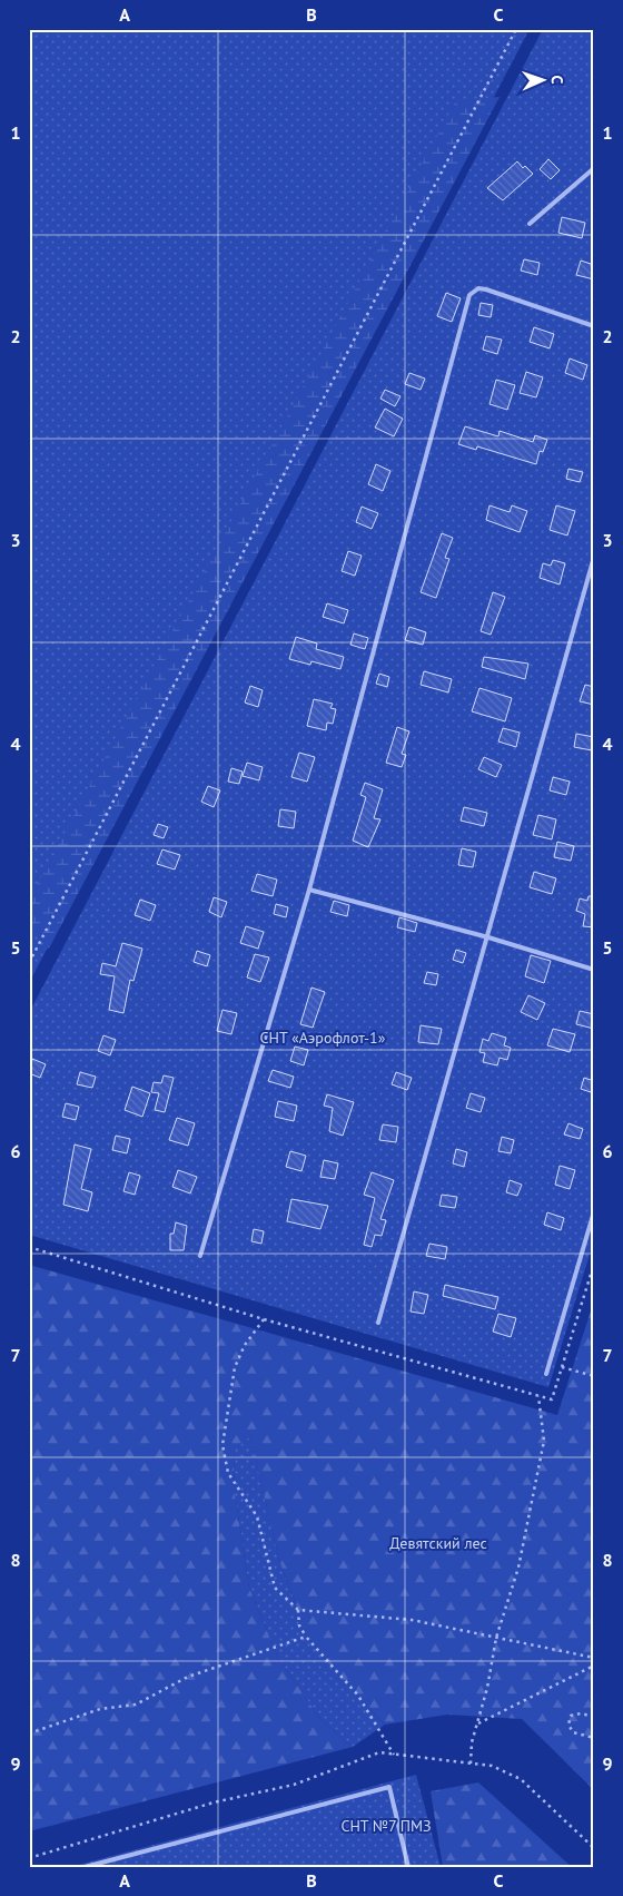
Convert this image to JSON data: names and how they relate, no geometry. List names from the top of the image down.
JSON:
{
  "parks": ["СНТ «Аэрофлот-1»", "Девятский лес", "СНТ №7 ПМЗ"],
  "north": "right",
  "grid": {
    "columns": ["A", "B", "C"],
    "rows": [
      "1",
      "2",
      "3",
      "4",
      "5",
      "6",
      "7",
      "8",
      "9"
    ]
  }
}
